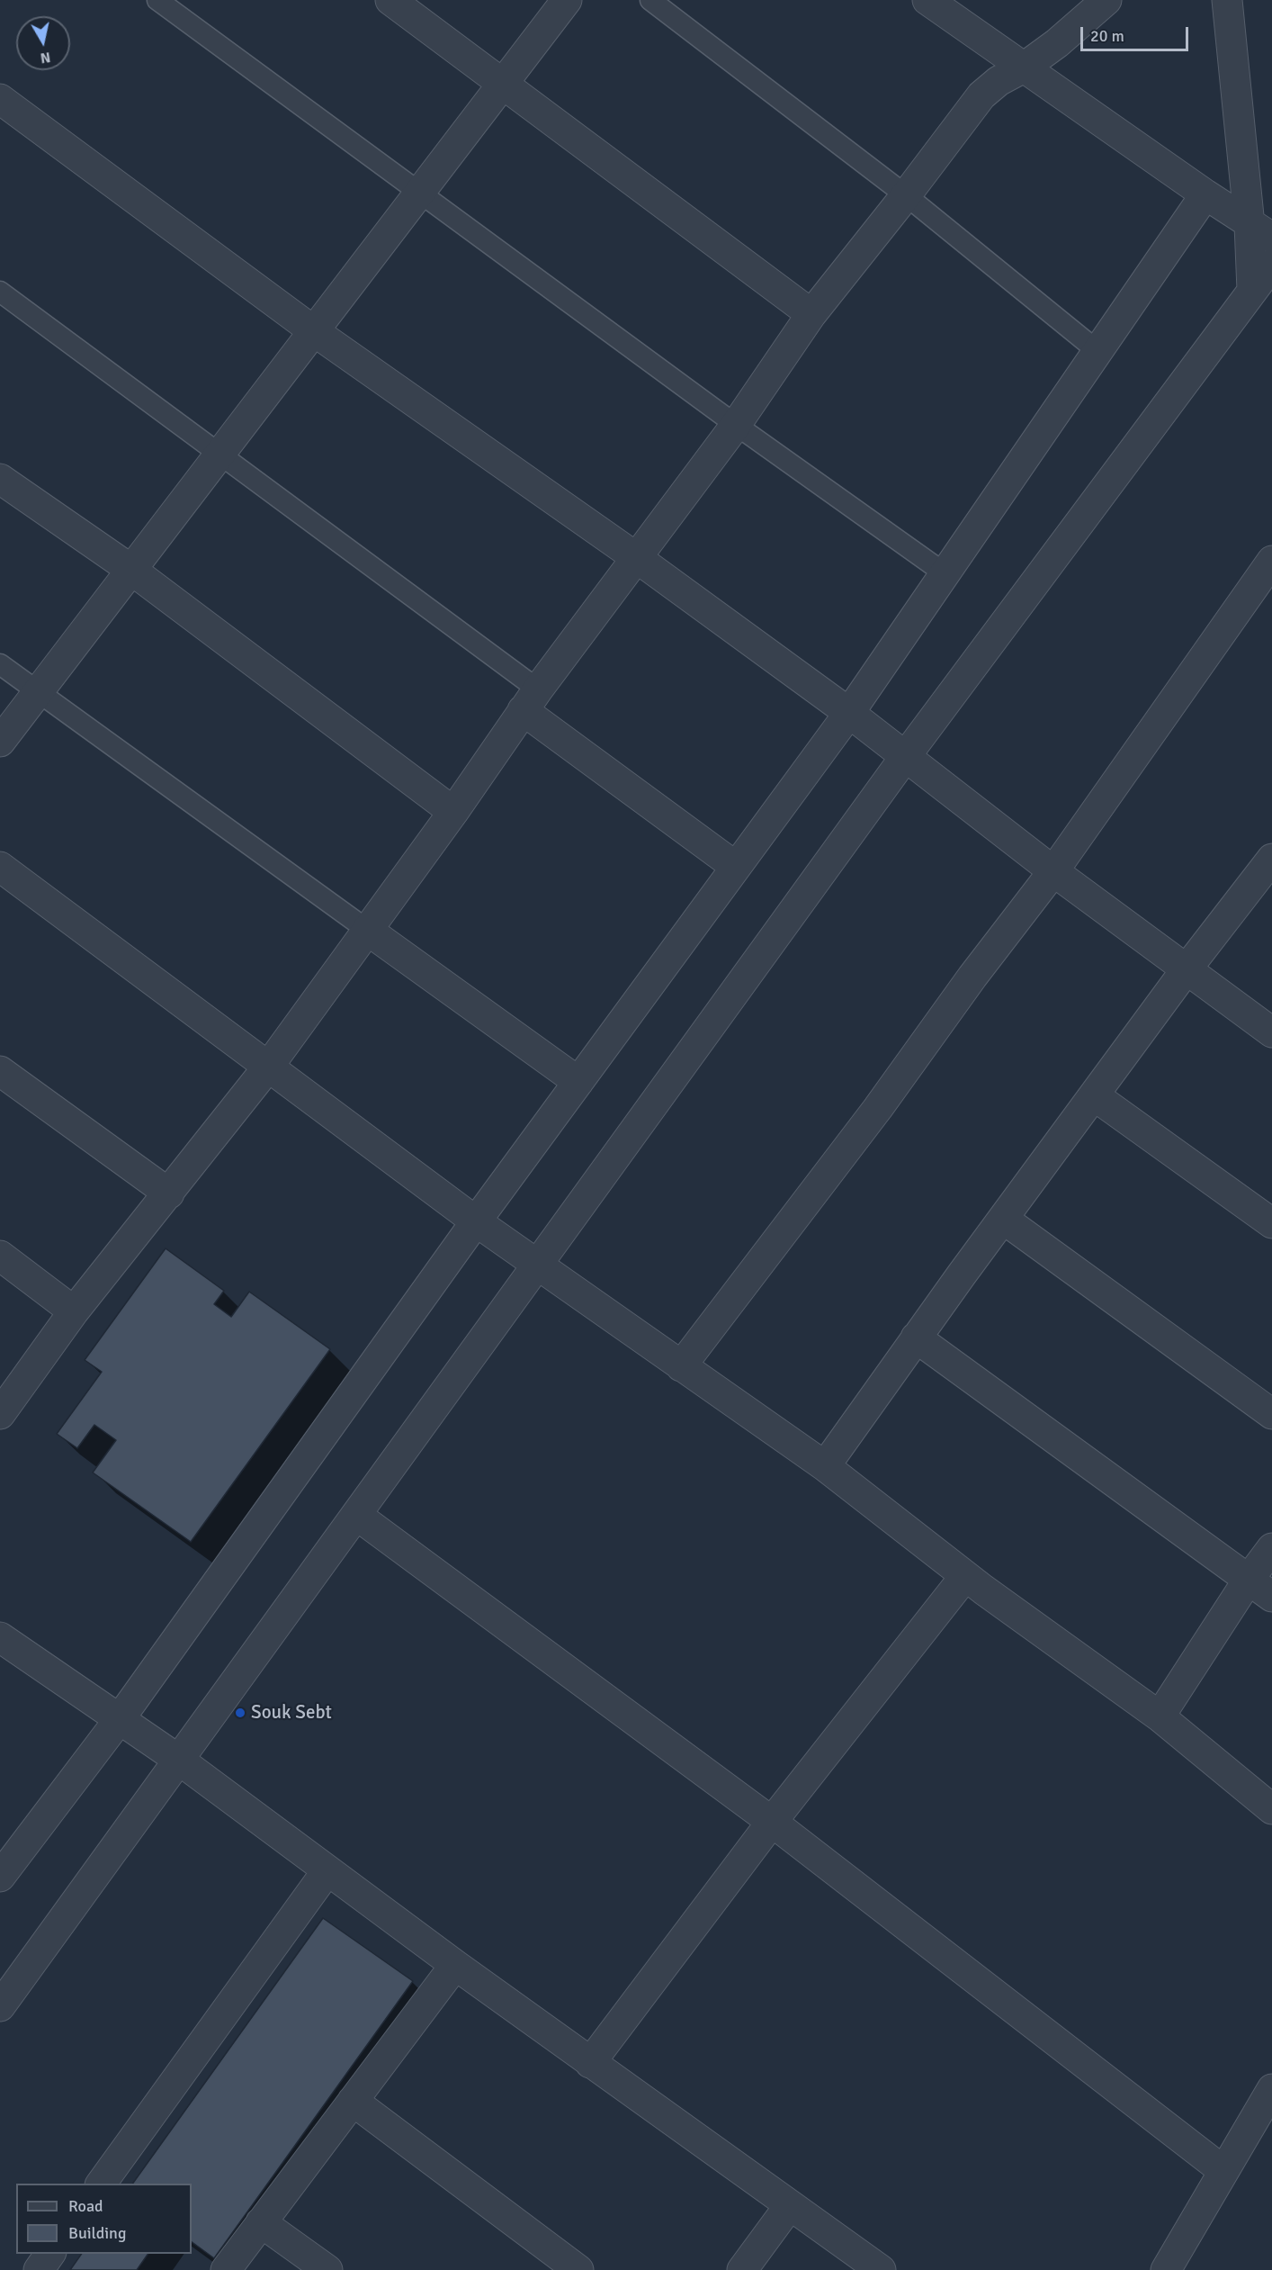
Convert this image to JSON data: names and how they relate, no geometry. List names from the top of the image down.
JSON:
{
  "places": ["Souk Sebt"],
  "legend": ["Road", "Building"],
  "scale_bar": "20 m",
  "north": "bottom"
}
